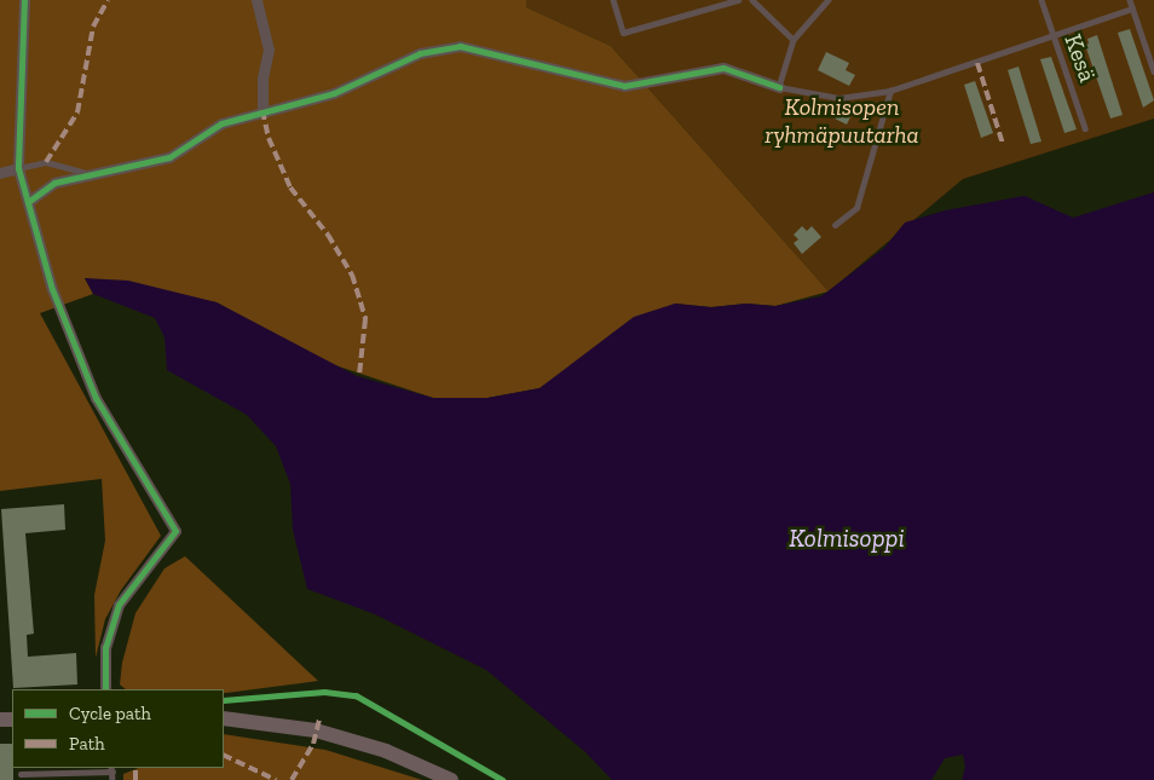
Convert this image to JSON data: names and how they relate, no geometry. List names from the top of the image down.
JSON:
{
  "streets": {
    "lane": ["Kesä"]
  },
  "water": ["Kolmisoppi"],
  "parks": ["Kolmisopen ryhmäpuutarha"],
  "legend": ["Cycle path", "Path"]
}
